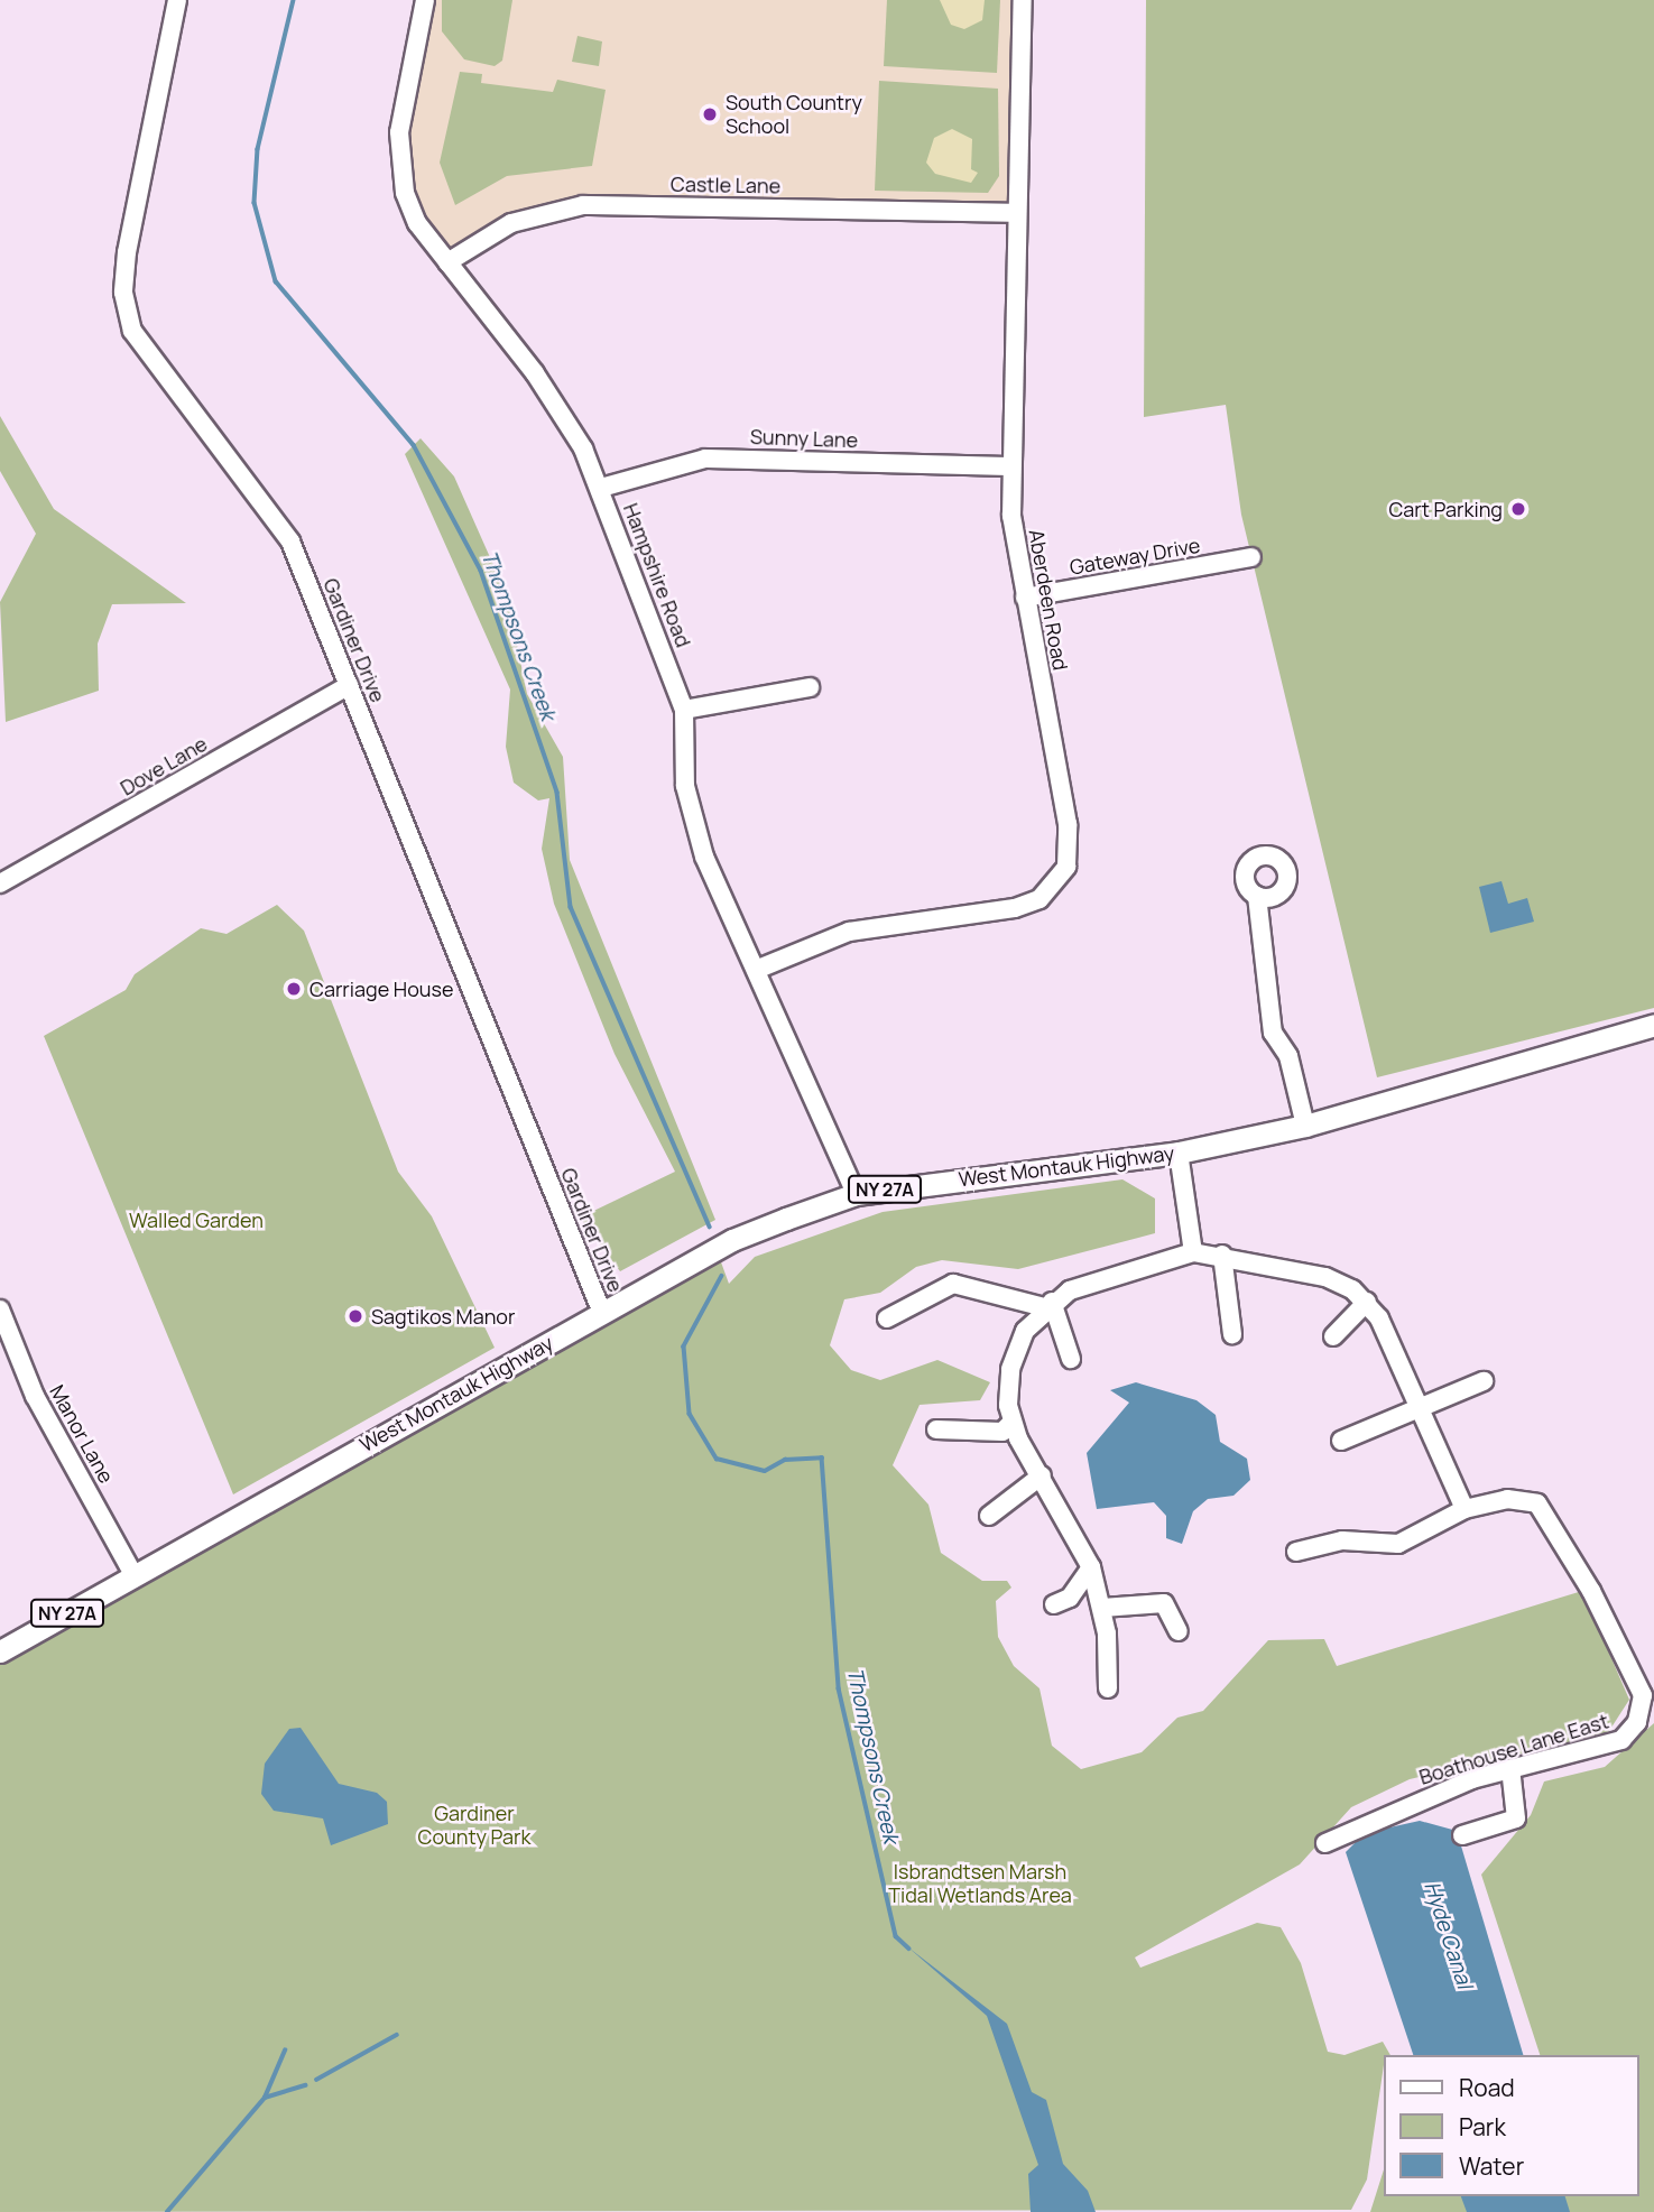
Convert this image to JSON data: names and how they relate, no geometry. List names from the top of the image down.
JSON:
{
  "streets": {
    "main road": ["West Montauk Highway", "NY 27A"],
    "street": [
      "Castle Lane",
      "Sunny Lane",
      "Gateway Drive",
      "Hampshire Road",
      "Aberdeen Road",
      "Gardiner Drive",
      "Dove Lane",
      "Manor Lane",
      "Boathouse Lane East"
    ]
  },
  "crossings": [
    ["Castle Lane", "Hampshire Road"],
    ["Castle Lane", "Aberdeen Road"],
    ["Sunny Lane", "Hampshire Road"],
    ["Sunny Lane", "Aberdeen Road"],
    ["Gateway Drive", "Aberdeen Road"],
    ["Hampshire Road", "Aberdeen Road"],
    ["Hampshire Road", "West Montauk Highway"],
    ["Gardiner Drive", "Dove Lane"],
    ["Gardiner Drive", "West Montauk Highway"],
    ["West Montauk Highway", "NY 27A"],
    ["West Montauk Highway", "Manor Lane"],
    ["NY 27A", "Manor Lane"]
  ],
  "water": ["Thompsons Creek", "Hyde Canal"],
  "parks": ["Walled Garden", "Gardiner County Park", "Isbrandtsen Marsh Tidal Wetlands Area"],
  "places": [
    "South Country School",
    "Cart Parking",
    "Carriage House",
    "Sagtikos Manor"
  ],
  "legend": ["Road", "Park", "Water"]
}
